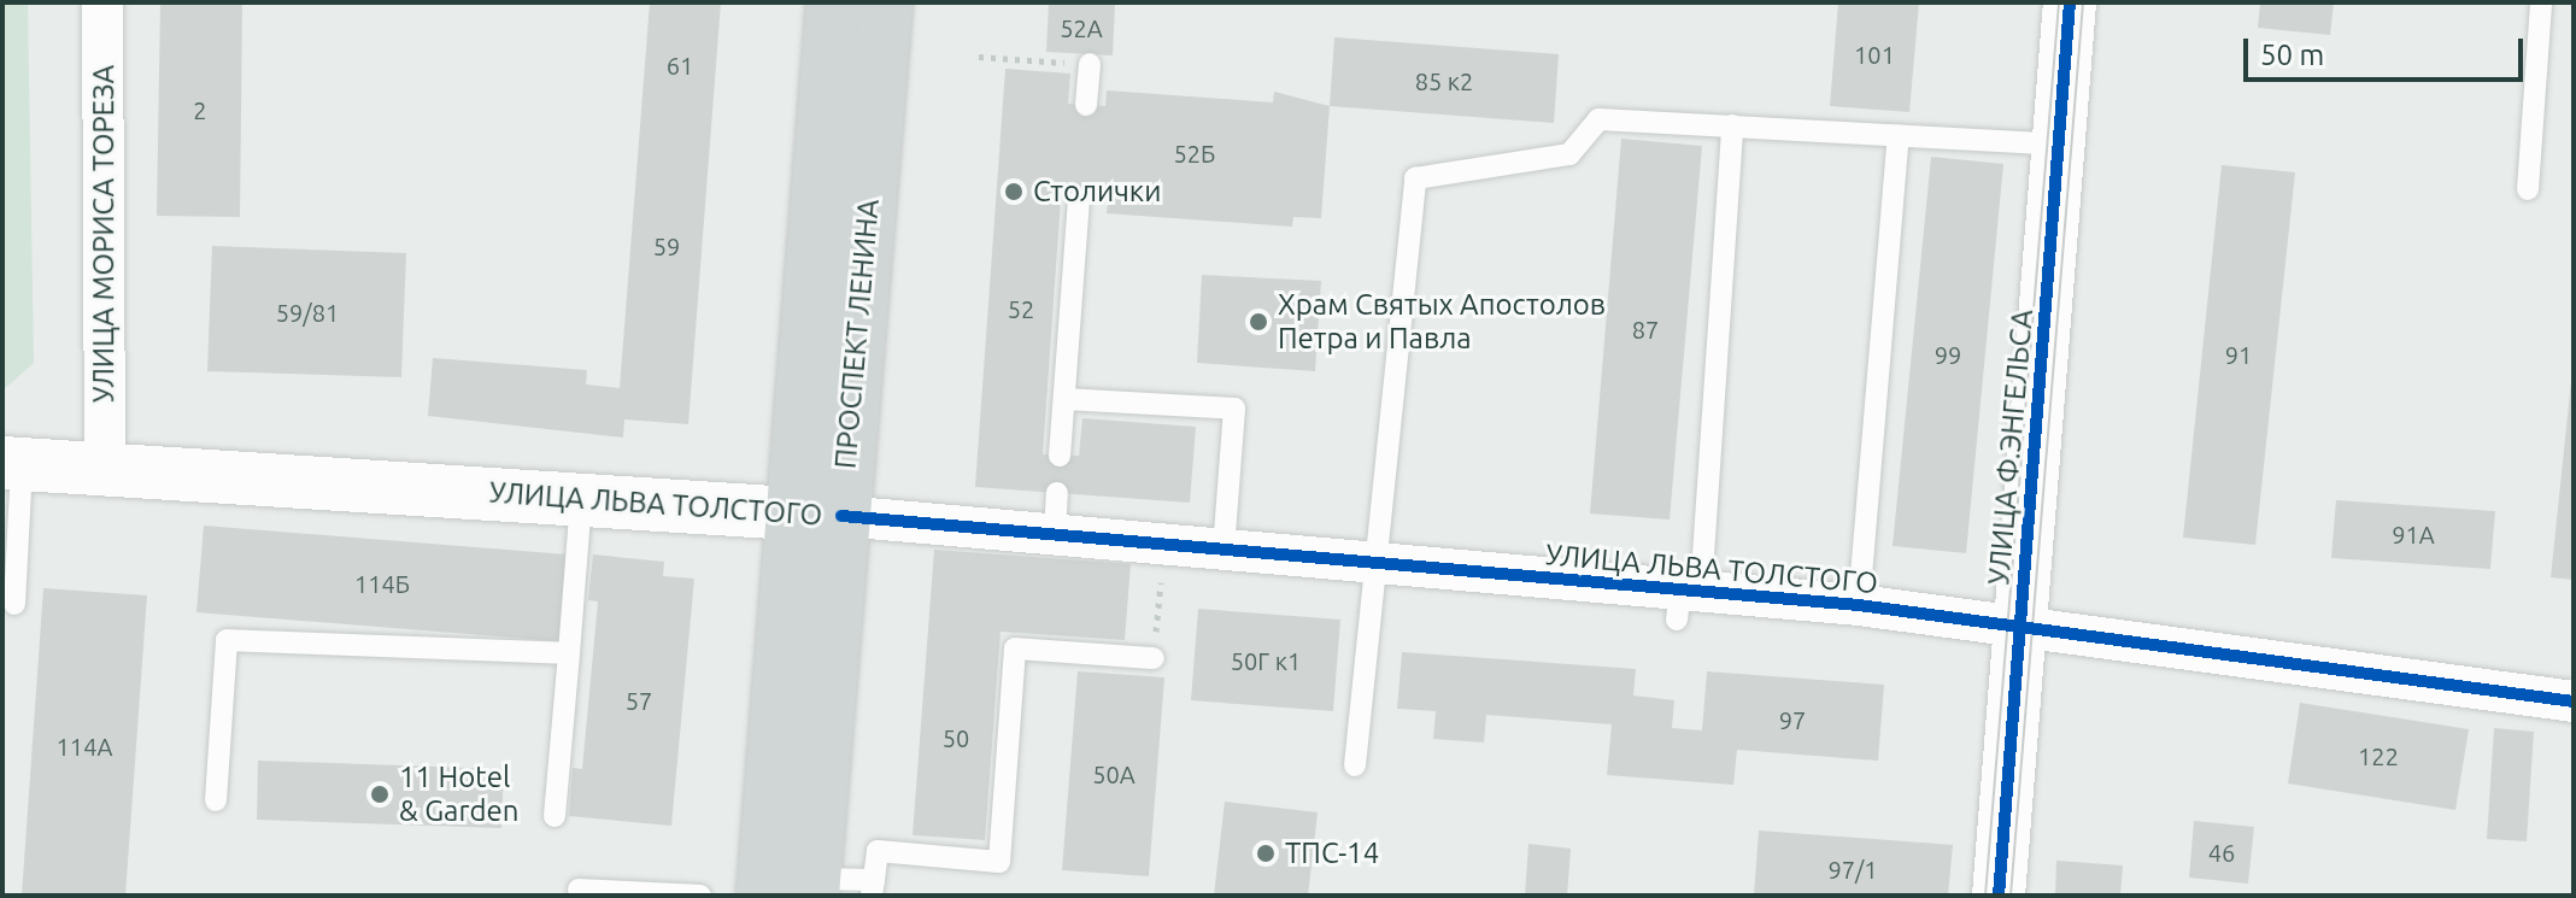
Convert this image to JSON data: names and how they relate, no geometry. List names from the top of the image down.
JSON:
{
  "streets": {
    "main road": ["ПРОСПЕКТ ЛЕНИНА"],
    "street": ["УЛИЦА МОРИСА ТОРЕЗА", "УЛИЦА Ф.ЭНГЕЛЬСА", "УЛИЦА ЛЬВА ТОЛСТОГО"]
  },
  "crossings": [
    ["УЛИЦА МОРИСА ТОРЕЗА", "УЛИЦА ЛЬВА ТОЛСТОГО"],
    ["ПРОСПЕКТ ЛЕНИНА", "УЛИЦА ЛЬВА ТОЛСТОГО"],
    ["УЛИЦА Ф.ЭНГЕЛЬСА", "УЛИЦА ЛЬВА ТОЛСТОГО"]
  ],
  "places": [
    "Столички",
    "Храм Святых Апостолов Петра и Павла",
    "11 Hotel & Garden",
    "ТПС-14"
  ],
  "house_numbers": [
    "52А",
    "101",
    "61",
    "85 к2",
    "2",
    "52Б",
    "59",
    "52",
    "59/81",
    "87",
    "99",
    "91",
    "91А",
    "114Б",
    "50Г к1",
    "57",
    "97",
    "50",
    "114А",
    "122",
    "50А",
    "46",
    "97/1"
  ],
  "scale_bar": "50 m"
}
